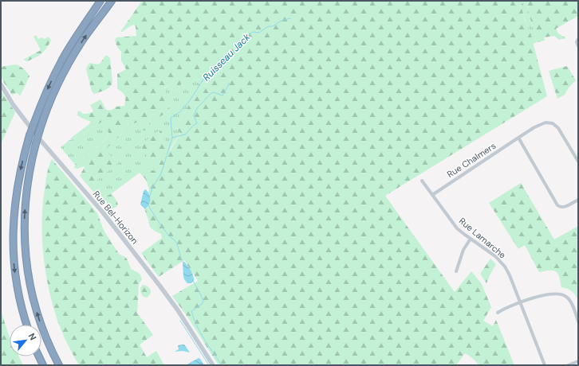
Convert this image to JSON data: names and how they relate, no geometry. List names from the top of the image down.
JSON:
{
  "streets": {
    "street": ["Rue Chalmers", "Rue Bel-Horizon", "Rue Lamarche"]
  },
  "crossings": [
    ["Rue Chalmers", "Rue Lamarche"]
  ],
  "water": ["Ruisseau Jack"],
  "north": "top right"
}
